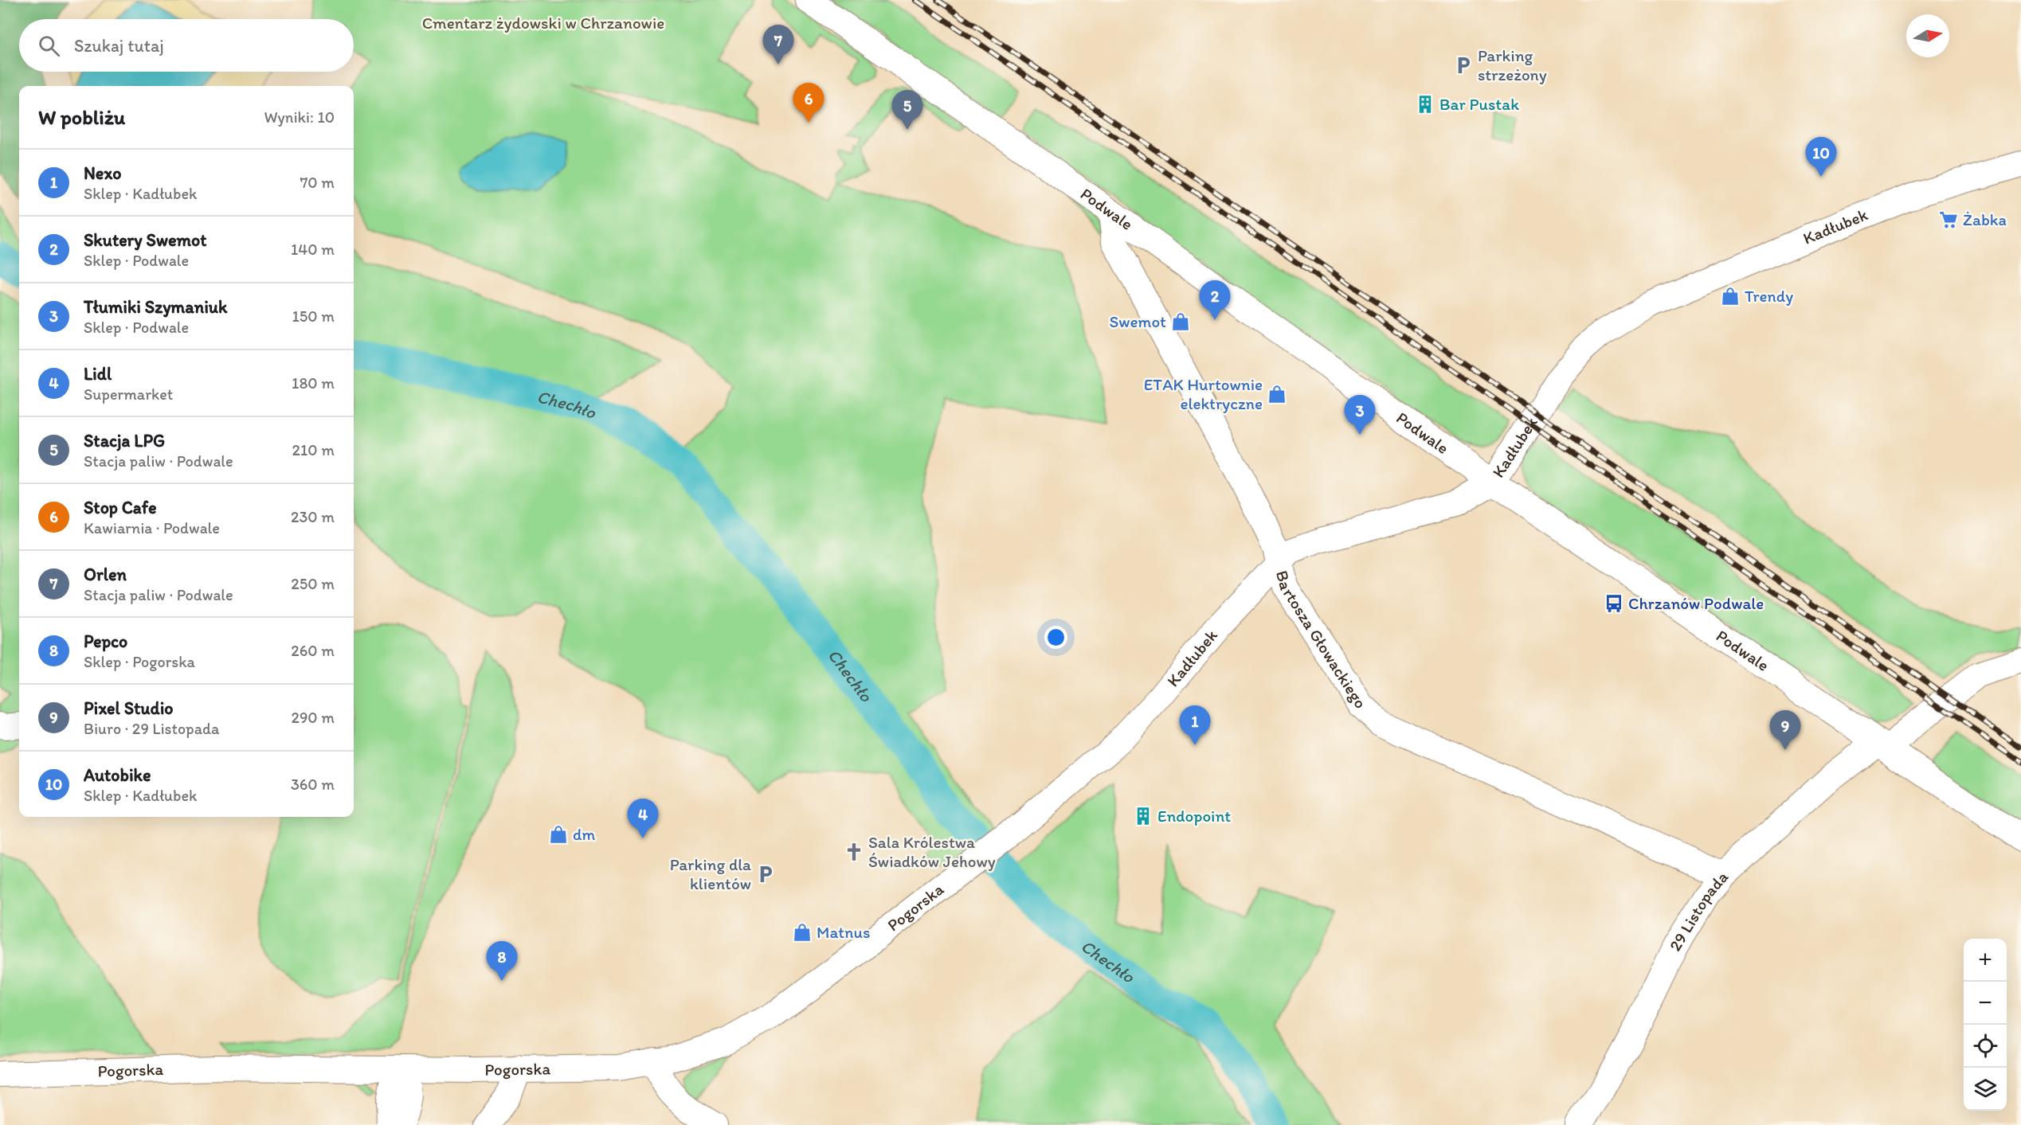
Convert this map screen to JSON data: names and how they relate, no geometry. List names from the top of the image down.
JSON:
{
  "streets": {
    "street": [
      "Podwale",
      "Kadłubek",
      "Bartosza Głowackiego",
      "Pogorska",
      "29 Listopada"
    ]
  },
  "crossings": [
    ["Podwale", "Kadłubek"],
    ["Podwale", "Bartosza Głowackiego"],
    ["Podwale", "29 Listopada"],
    ["Kadłubek", "Bartosza Głowackiego"],
    ["Kadłubek", "Pogorska"],
    ["Bartosza Głowackiego", "29 Listopada"]
  ],
  "water": ["Chechło"],
  "parks": ["Cmentarz żydowski w Chrzanowie"],
  "places": {
    "parking": ["Parking strzeżony", "Parking dla klientów"],
    "building": ["Bar Pustak", "Endopoint"],
    "supermarket": ["Żabka"],
    "shop": [
      "Trendy",
      "Swemot",
      "ETAK Hurtownie elektryczne",
      "dm",
      "Matnus"
    ],
    "bus stop": ["Chrzanów Podwale"],
    "church": ["Sala Królestwa Świadków Jehowy"]
  },
  "north": "right",
  "page": {
    "search": "Szukaj tutaj",
    "pins": [
      "7",
      "6",
      "5",
      "10",
      "2",
      "3",
      "1",
      "9",
      "4",
      "8"
    ],
    "heading": ["W pobliżu", "Wyniki: 10"],
    "list": [
      {
        "mark": "1",
        "name": "Nexo",
        "note": "Sklep · Kadłubek",
        "value": "70 m"
      },
      {
        "mark": "2",
        "name": "Skutery Swemot",
        "note": "Sklep · Podwale",
        "value": "140 m"
      },
      {
        "mark": "3",
        "name": "Tłumiki Szymaniuk",
        "note": "Sklep · Podwale",
        "value": "150 m"
      },
      {
        "mark": "4",
        "name": "Lidl",
        "note": "Supermarket",
        "value": "180 m"
      },
      {
        "mark": "5",
        "name": "Stacja LPG",
        "note": "Stacja paliw · Podwale",
        "value": "210 m"
      },
      {
        "mark": "6",
        "name": "Stop Cafe",
        "note": "Kawiarnia · Podwale",
        "value": "230 m"
      },
      {
        "mark": "7",
        "name": "Orlen",
        "note": "Stacja paliw · Podwale",
        "value": "250 m"
      },
      {
        "mark": "8",
        "name": "Pepco",
        "note": "Sklep · Pogorska",
        "value": "260 m"
      },
      {
        "mark": "9",
        "name": "Pixel Studio",
        "note": "Biuro · 29 Listopada",
        "value": "290 m"
      },
      {
        "mark": "10",
        "name": "Autobike",
        "note": "Sklep · Kadłubek",
        "value": "360 m"
      }
    ],
    "map_buttons": ["+", "−"]
  }
}
